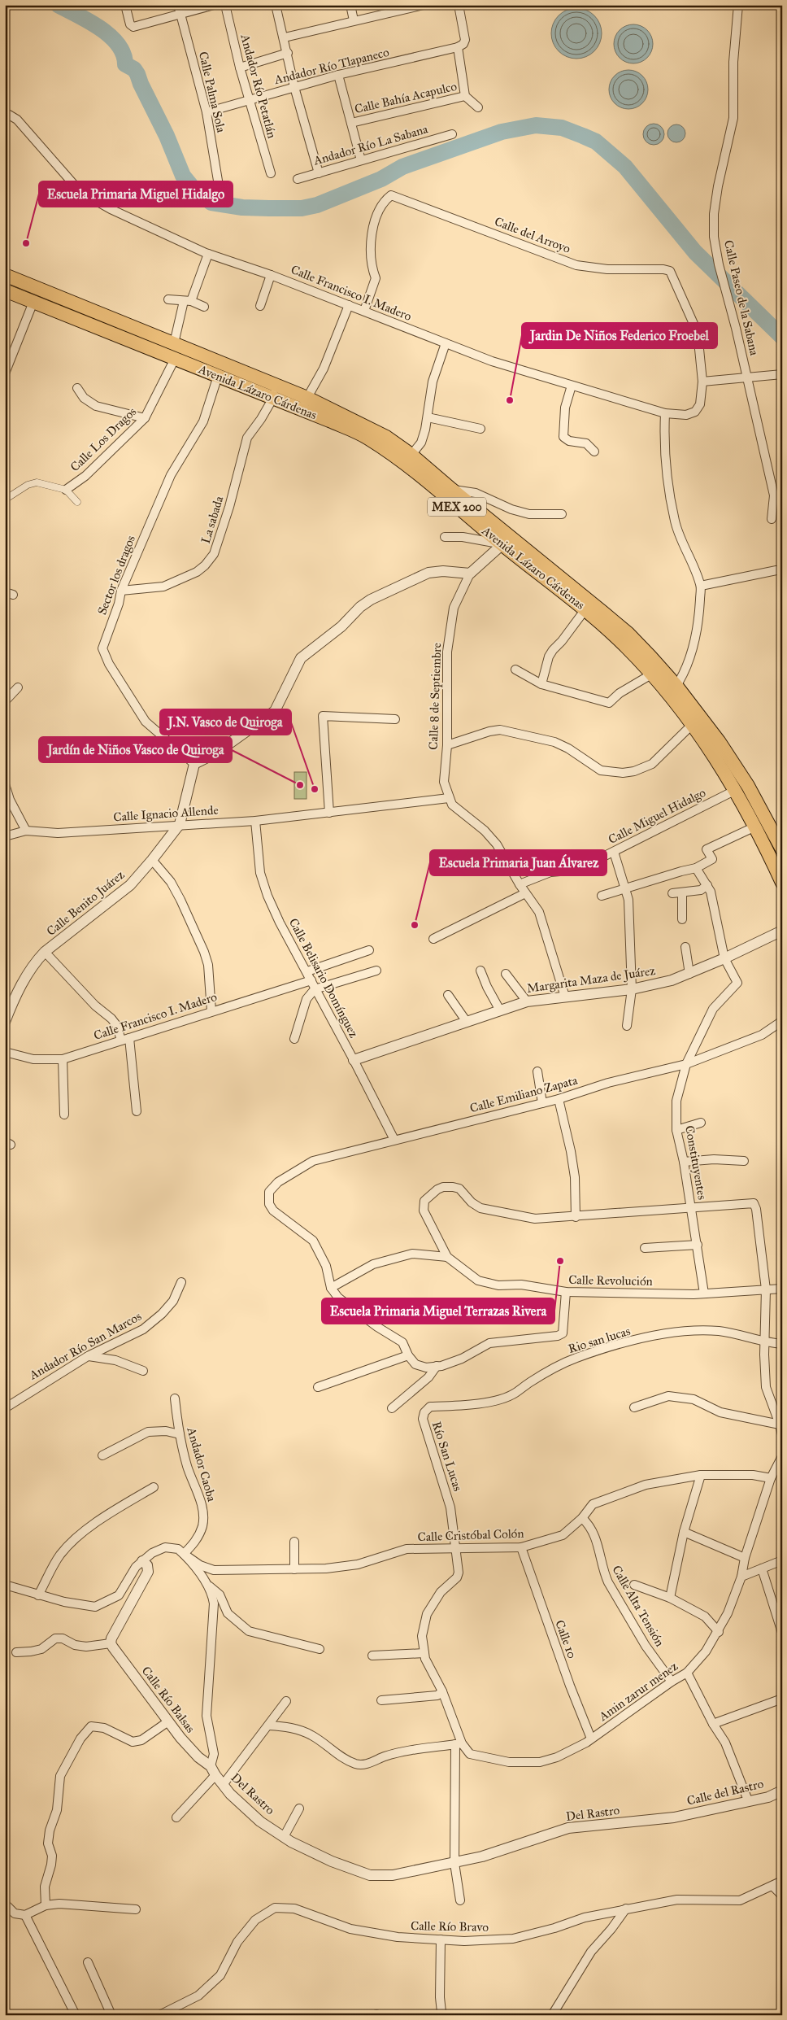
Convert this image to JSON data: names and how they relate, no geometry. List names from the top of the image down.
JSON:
{
  "streets": {
    "main road": ["Avenida Lázaro Cárdenas", "MEX 200"],
    "street": [
      "Andador Río Tlapaneco",
      "Andador Río Petatlán",
      "Calle Palma Sola",
      "Calle Bahía Acapulco",
      "Andador Río La Sabana",
      "Calle del Arroyo",
      "Calle Francisco I. Madero",
      "Calle Paseo de la Sabana",
      "Calle Los Dragos",
      "La sabada",
      "Sector los dragos",
      "Calle 8 de Septiembre",
      "Calle Ignacio Allende",
      "Calle Miguel Hidalgo",
      "Calle Benito Juárez",
      "Calle Belisario Domínguez",
      "Margarita Maza de Juárez",
      "Calle Emiliano Zapata",
      "Constituyentes",
      "Calle Revolución",
      "Rio san lucas",
      "Andador Río San Marcos",
      "Río San Lucas",
      "Andador Caoba",
      "Calle Cristóbal Colón",
      "Calle Alta Tensión",
      "Calle 10",
      "Amin zarur menez",
      "Calle Río Balsas",
      "Calle del Rastro",
      "Del Rastro",
      "Calle Río Bravo"
    ]
  },
  "crossings": [
    ["Andador Río Tlapaneco", "Andador Río Petatlán"],
    ["Andador Río Tlapaneco", "Calle Palma Sola"],
    ["Calle del Arroyo", "Calle Francisco I. Madero"],
    ["Calle Francisco I. Madero", "Calle Belisario Domínguez"],
    ["Avenida Lázaro Cárdenas", "Calle Los Dragos"],
    ["Avenida Lázaro Cárdenas", "La sabada"],
    ["Avenida Lázaro Cárdenas", "Sector los dragos"],
    ["Avenida Lázaro Cárdenas", "Calle Miguel Hidalgo"],
    ["La sabada", "Sector los dragos"],
    ["Sector los dragos", "Calle Benito Juárez"],
    ["Calle 8 de Septiembre", "Calle Ignacio Allende"],
    ["Calle Ignacio Allende", "Calle Benito Juárez"],
    ["Calle Ignacio Allende", "Calle Belisario Domínguez"],
    ["Calle Belisario Domínguez", "Margarita Maza de Juárez"],
    ["Calle Belisario Domínguez", "Calle Emiliano Zapata"],
    ["Margarita Maza de Juárez", "Constituyentes"],
    ["Calle Emiliano Zapata", "Constituyentes"],
    ["Constituyentes", "Calle Revolución"],
    ["Rio san lucas", "Río San Lucas"],
    ["Río San Lucas", "Calle Cristóbal Colón"],
    ["Andador Caoba", "Calle Cristóbal Colón"],
    ["Calle Cristóbal Colón", "Calle Alta Tensión"],
    ["Calle Cristóbal Colón", "Calle 10"],
    ["Calle Cristóbal Colón", "Amin zarur menez"],
    ["Calle Alta Tensión", "Amin zarur menez"],
    ["Calle 10", "Amin zarur menez"],
    ["Calle Río Balsas", "Del Rastro"],
    ["Calle del Rastro", "Del Rastro"]
  ],
  "places": [
    "Escuela Primaria Miguel Hidalgo",
    "Jardin De Niños Federico Froebel",
    "Jardín de Niños Vasco de Quiroga",
    "J.N. Vasco de Quiroga",
    "Escuela Primaria Juan Álvarez",
    "Escuela Primaria Miguel Terrazas Rivera"
  ]
}
